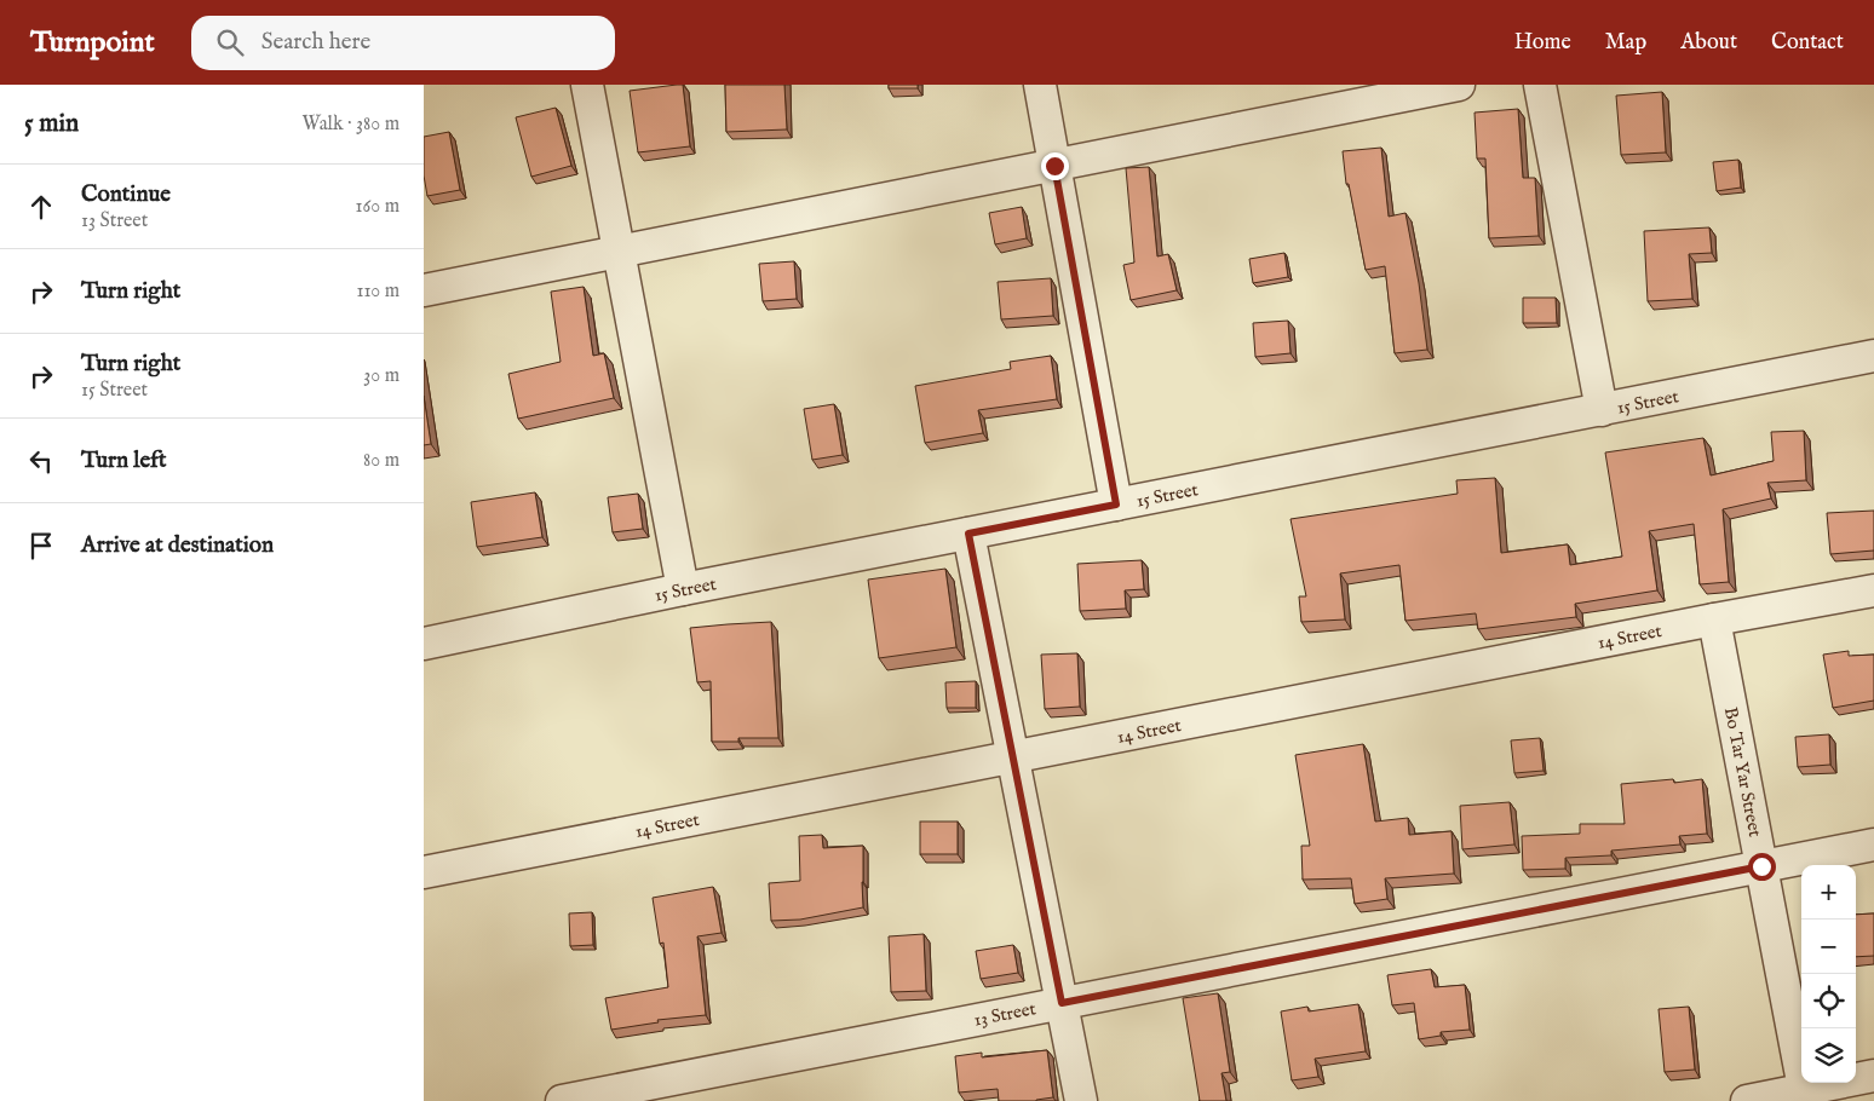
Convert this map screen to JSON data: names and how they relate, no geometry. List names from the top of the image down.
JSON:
{
  "streets": {
    "street": [
      "15 Street",
      "14 Street",
      "Bo Tar Yar Street",
      "13 Street"
    ]
  },
  "crossings": [
    ["14 Street", "Bo Tar Yar Street"],
    ["Bo Tar Yar Street", "13 Street"]
  ],
  "page": {
    "header": "Turnpoint",
    "search": "Search here",
    "nav": [
      "Home",
      "Map",
      "About",
      "Contact"
    ],
    "heading": ["5 min", "Walk · 380 m"],
    "list": [
      ["Continue", "13 Street", "160 m"],
      ["Turn right", "110 m"],
      ["Turn right", "15 Street", "30 m"],
      ["Turn left", "80 m"],
      "Arrive at destination"
    ],
    "map_buttons": ["+", "−"]
  }
}
